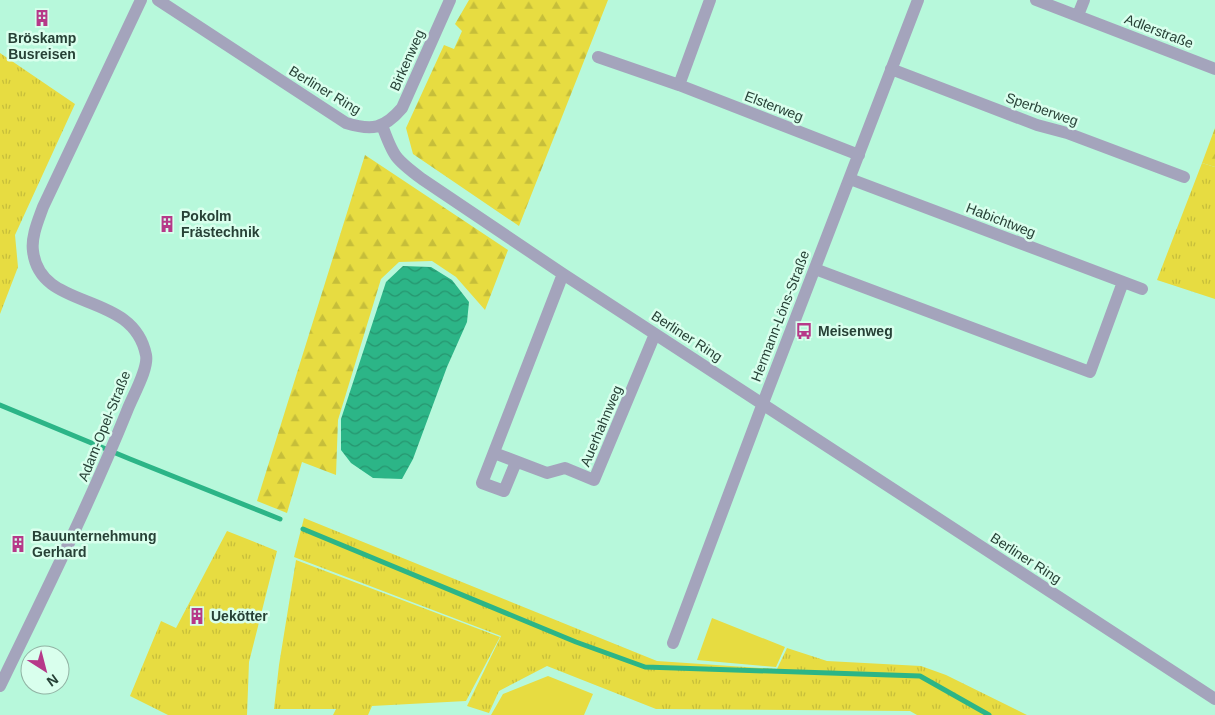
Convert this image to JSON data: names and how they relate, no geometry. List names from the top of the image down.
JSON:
{
  "streets": {
    "street": [
      "Adlerstraße",
      "Birkenweg",
      "Berliner Ring",
      "Elsterweg",
      "Sperberweg",
      "Habichtweg",
      "Hermann-Löns-Straße",
      "Adam-Opel-Straße",
      "Auerhahnweg"
    ]
  },
  "crossings": [
    ["Birkenweg", "Berliner Ring"],
    ["Berliner Ring", "Hermann-Löns-Straße"],
    ["Berliner Ring", "Auerhahnweg"],
    ["Elsterweg", "Hermann-Löns-Straße"],
    ["Sperberweg", "Hermann-Löns-Straße"],
    ["Habichtweg", "Hermann-Löns-Straße"]
  ],
  "places": {
    "building": [
      "Bröskamp Busreisen",
      "Pokolm Frästechnik",
      "Bauunternehmung Gerhard",
      "Uekötter"
    ],
    "bus stop": ["Meisenweg"]
  },
  "north": "bottom right"
}
